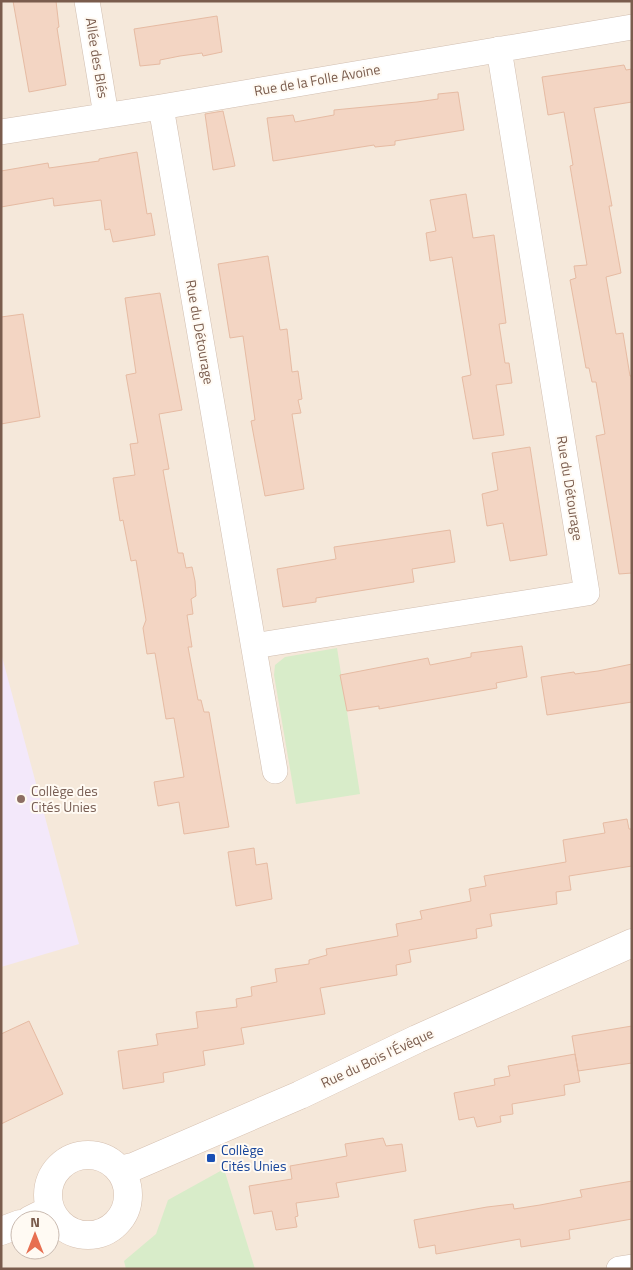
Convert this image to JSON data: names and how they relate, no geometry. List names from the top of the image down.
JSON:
{
  "streets": {
    "street": [
      "Allée des Blés",
      "Rue de la Folle Avoine",
      "Rue du Détourage",
      "Rue du Bois l'Évêque"
    ]
  },
  "crossings": [
    ["Allée des Blés", "Rue de la Folle Avoine"],
    ["Rue de la Folle Avoine", "Rue du Détourage"]
  ],
  "places": {
    "other": ["Collège des Cités Unies"],
    "transit": ["Collège Cités Unies"]
  },
  "north": "top"
}
